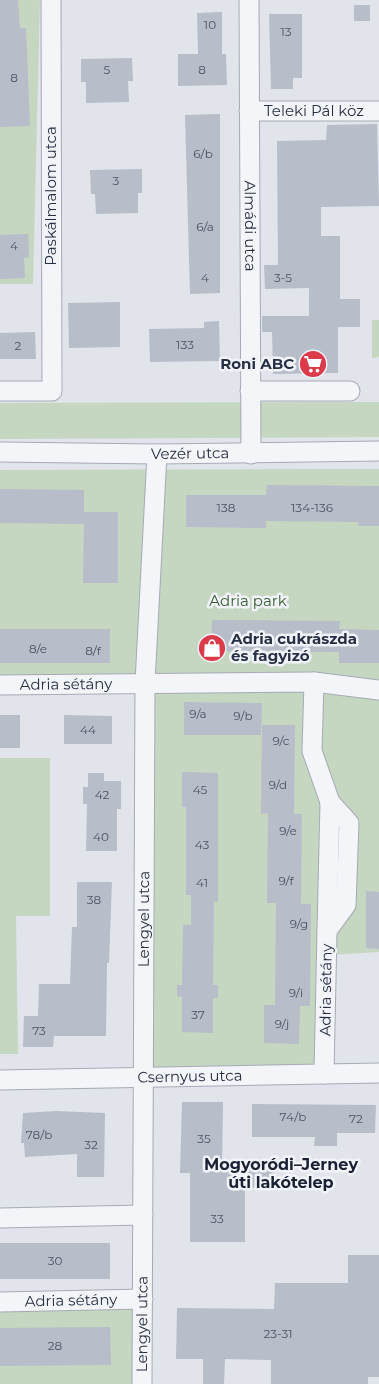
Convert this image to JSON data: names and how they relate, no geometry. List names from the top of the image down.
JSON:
{
  "streets": {
    "street": [
      "Teleki Pál köz",
      "Paskálmalom utca",
      "Almádi utca",
      "Vezér utca",
      "Adria sétány",
      "Lengyel utca",
      "Csernyus utca"
    ]
  },
  "crossings": [
    ["Teleki Pál köz", "Almádi utca"],
    ["Almádi utca", "Vezér utca"],
    ["Vezér utca", "Lengyel utca"],
    ["Adria sétány", "Lengyel utca"],
    ["Adria sétány", "Csernyus utca"],
    ["Lengyel utca", "Csernyus utca"]
  ],
  "districts": ["Mogyoródi–Jerney úti lakótelep"],
  "parks": ["Adria park"],
  "places": {
    "supermarket": ["Roni ABC"],
    "shop": ["Adria cukrászda és fagyizó"]
  },
  "house_numbers": [
    "10",
    "13",
    "5",
    "8",
    "8",
    "6/b",
    "3",
    "6/a",
    "4",
    "4",
    "3-5",
    "133",
    "2",
    "138",
    "134-136",
    "8/e",
    "8/f",
    "9/a",
    "9/b",
    "44",
    "9/c",
    "9/d",
    "45",
    "42",
    "9/e",
    "40",
    "43",
    "9/f",
    "41",
    "38",
    "9/g",
    "9/i",
    "37",
    "9/j",
    "73",
    "74/b",
    "72",
    "78/b",
    "35",
    "32",
    "33",
    "30",
    "23-31",
    "28"
  ]
}
